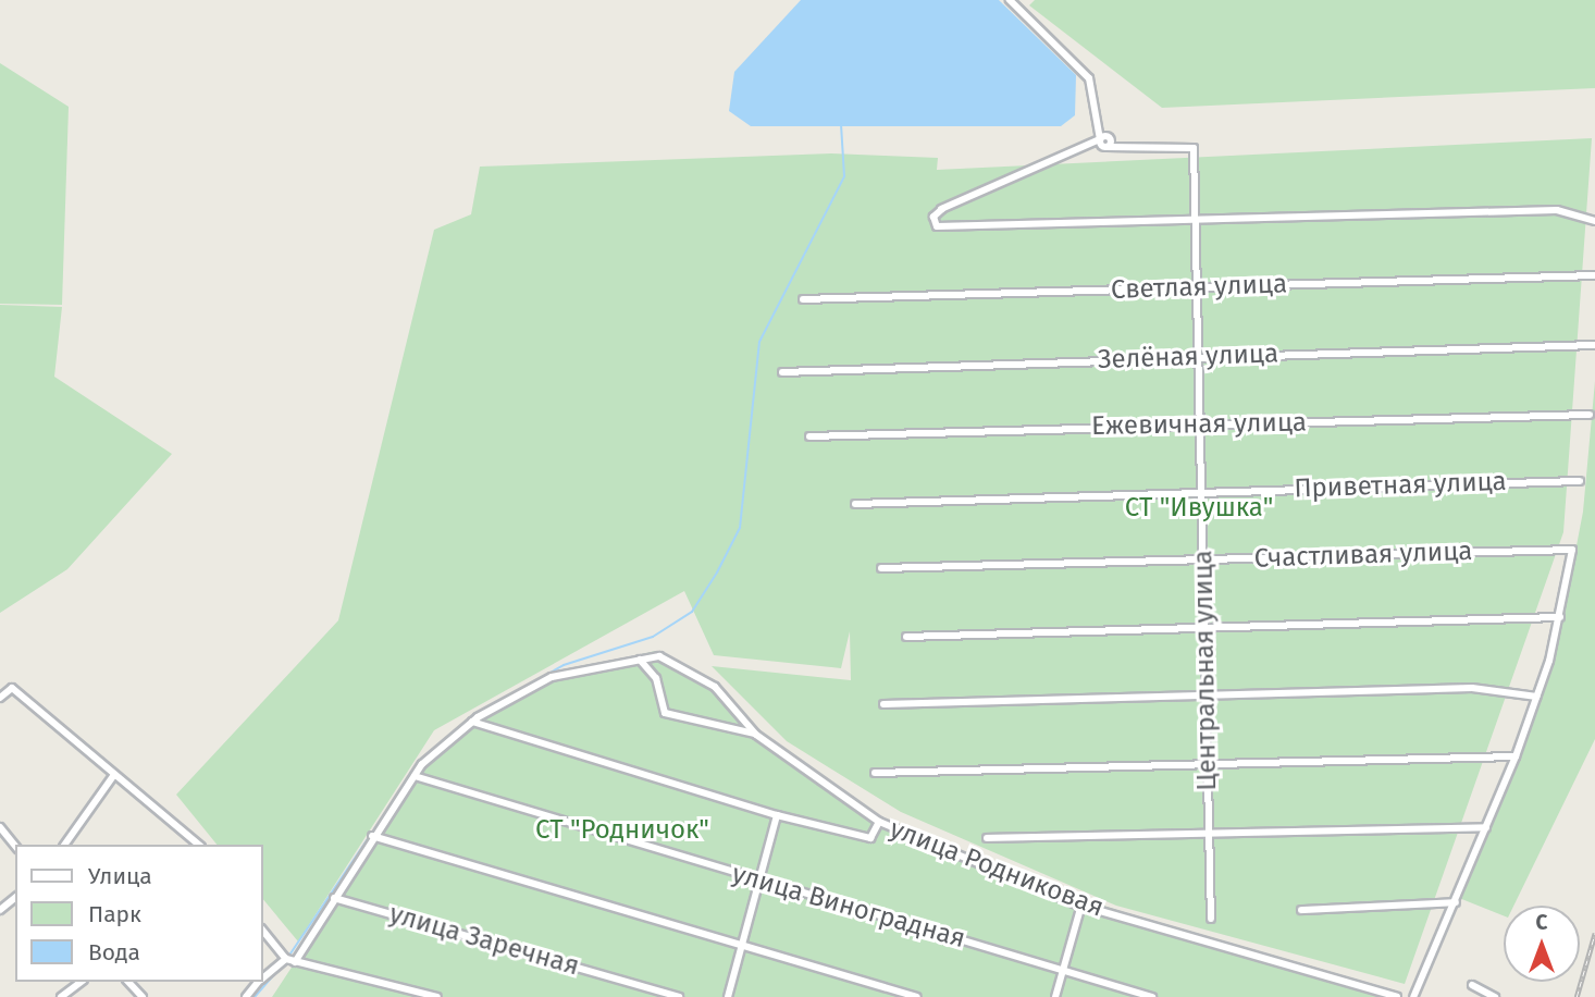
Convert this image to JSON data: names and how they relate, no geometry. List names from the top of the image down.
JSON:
{
  "streets": {
    "street": [
      "Светлая улица",
      "Зелёная улица",
      "Ежевичная улица",
      "Приветная улица",
      "Счастливая улица",
      "Центральная улица",
      "улица Родниковая",
      "улица Виноградная",
      "улица Заречная"
    ]
  },
  "crossings": [
    ["Светлая улица", "Центральная улица"],
    ["Зелёная улица", "Центральная улица"],
    ["Ежевичная улица", "Центральная улица"],
    ["Приветная улица", "Центральная улица"],
    ["Счастливая улица", "Центральная улица"],
    ["улица Родниковая", "улица Виноградная"],
    ["улица Родниковая", "улица Заречная"]
  ],
  "parks": ["СТ \"Ивушка\"", "СТ \"Родничок\""],
  "legend": ["Улица", "Парк", "Вода"],
  "north": "top"
}
